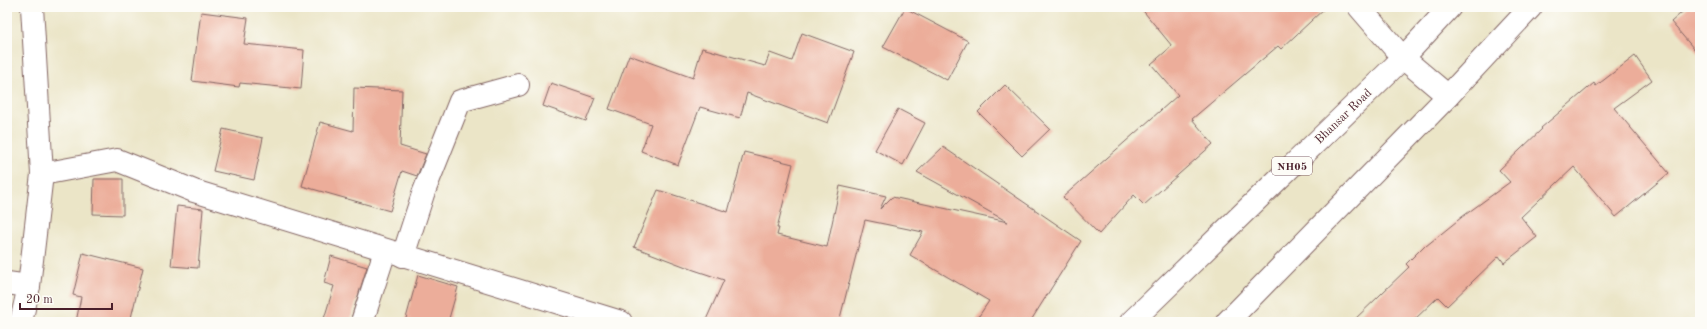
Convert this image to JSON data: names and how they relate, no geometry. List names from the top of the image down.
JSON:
{
  "streets": {
    "main road": ["Bhansar Road", "NH05"]
  },
  "scale_bar": "20 m"
}
